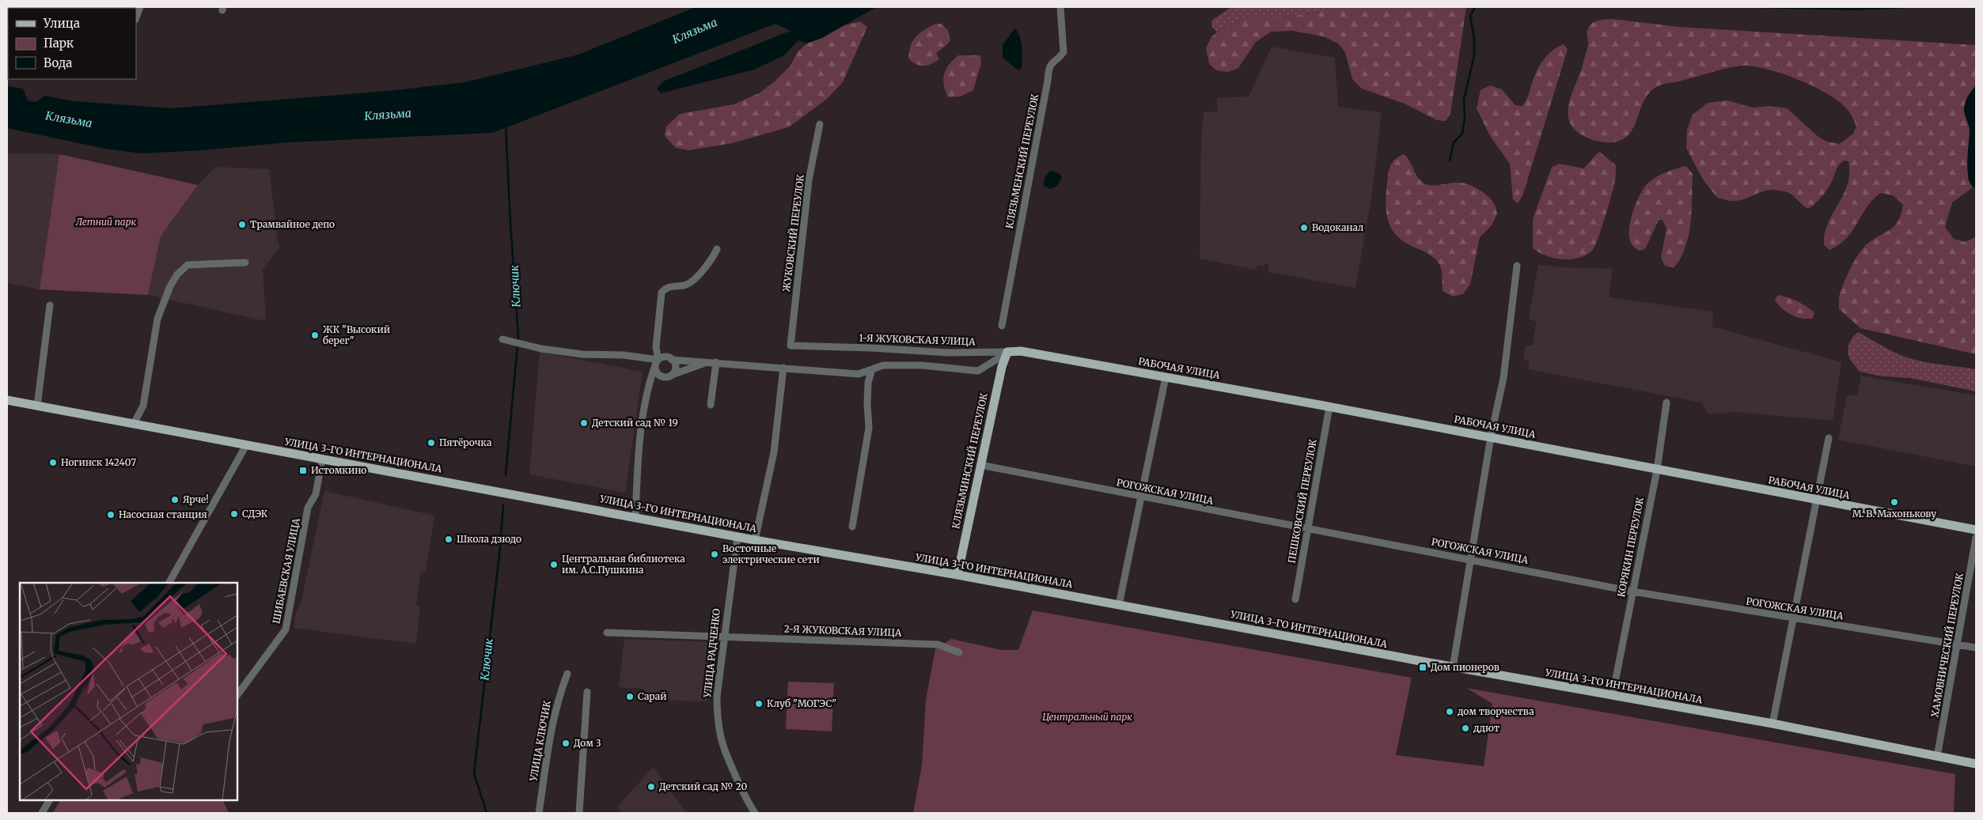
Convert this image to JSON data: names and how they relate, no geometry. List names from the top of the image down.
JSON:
{
  "streets": {
    "main road": ["РАБОЧАЯ УЛИЦА", "УЛИЦА 3-ГО ИНТЕРНАЦИОНАЛА", "КЛЯЗЬМИНСКИЙ ПЕРЕУЛОК"],
    "street": [
      "КЛЯЗЬМЕНСКИЙ ПЕРЕУЛОК",
      "ЖУКОВСКИЙ ПЕРЕУЛОК",
      "1-Я ЖУКОВСКАЯ УЛИЦА",
      "РОГОЖСКАЯ УЛИЦА",
      "ПЕШКОВСКИЙ ПЕРЕУЛОК",
      "КОРЯКИН ПЕРЕУЛОК",
      "ШИБАЕВСКАЯ УЛИЦА",
      "2-Я ЖУКОВСКАЯ УЛИЦА",
      "ХАМОВНИЧЕСКИЙ ПЕРЕУЛОК",
      "УЛИЦА РАДЧЕНКО",
      "УЛИЦА КЛЮЧИК"
    ]
  },
  "crossings": [
    ["ЖУКОВСКИЙ ПЕРЕУЛОК", "1-Я ЖУКОВСКАЯ УЛИЦА"],
    ["1-Я ЖУКОВСКАЯ УЛИЦА", "РАБОЧАЯ УЛИЦА"],
    ["1-Я ЖУКОВСКАЯ УЛИЦА", "КЛЯЗЬМИНСКИЙ ПЕРЕУЛОК"],
    ["РАБОЧАЯ УЛИЦА", "КЛЯЗЬМИНСКИЙ ПЕРЕУЛОК"],
    ["РАБОЧАЯ УЛИЦА", "ПЕШКОВСКИЙ ПЕРЕУЛОК"],
    ["РАБОЧАЯ УЛИЦА", "КОРЯКИН ПЕРЕУЛОК"],
    ["УЛИЦА 3-ГО ИНТЕРНАЦИОНАЛА", "КЛЯЗЬМИНСКИЙ ПЕРЕУЛОК"],
    ["УЛИЦА 3-ГО ИНТЕРНАЦИОНАЛА", "КОРЯКИН ПЕРЕУЛОК"],
    ["УЛИЦА 3-ГО ИНТЕРНАЦИОНАЛА", "ШИБАЕВСКАЯ УЛИЦА"],
    ["УЛИЦА 3-ГО ИНТЕРНАЦИОНАЛА", "ХАМОВНИЧЕСКИЙ ПЕРЕУЛОК"],
    ["УЛИЦА 3-ГО ИНТЕРНАЦИОНАЛА", "УЛИЦА РАДЧЕНКО"],
    ["КЛЯЗЬМИНСКИЙ ПЕРЕУЛОК", "РОГОЖСКАЯ УЛИЦА"],
    ["РОГОЖСКАЯ УЛИЦА", "ПЕШКОВСКИЙ ПЕРЕУЛОК"],
    ["РОГОЖСКАЯ УЛИЦА", "КОРЯКИН ПЕРЕУЛОК"],
    ["РОГОЖСКАЯ УЛИЦА", "ХАМОВНИЧЕСКИЙ ПЕРЕУЛОК"],
    ["2-Я ЖУКОВСКАЯ УЛИЦА", "УЛИЦА РАДЧЕНКО"]
  ],
  "water": ["Клязьма", "Ключик"],
  "parks": ["Летний парк", "Центральный парк"],
  "places": {
    "other": [
      "Трамвайное депо",
      "Водоканал",
      "ЖК \"Высокий берег\"",
      "Детский сад № 19",
      "Пятёрочка",
      "Ногинск 142407",
      "Ярче!",
      "М. В. Махонькову",
      "СДЭК",
      "Насосная станция",
      "Школа дзюдо",
      "Восточные электрические сети",
      "Центральная библиотека им. А.С.Пушкина",
      "Сарай",
      "Клуб \"МОГЭС\"",
      "дом творчества",
      "ддют",
      "Дом 3",
      "Детский сад № 20"
    ],
    "transit": ["Истомкино", "Дом пионеров"]
  },
  "legend": ["Улица", "Парк", "Вода"]
}
